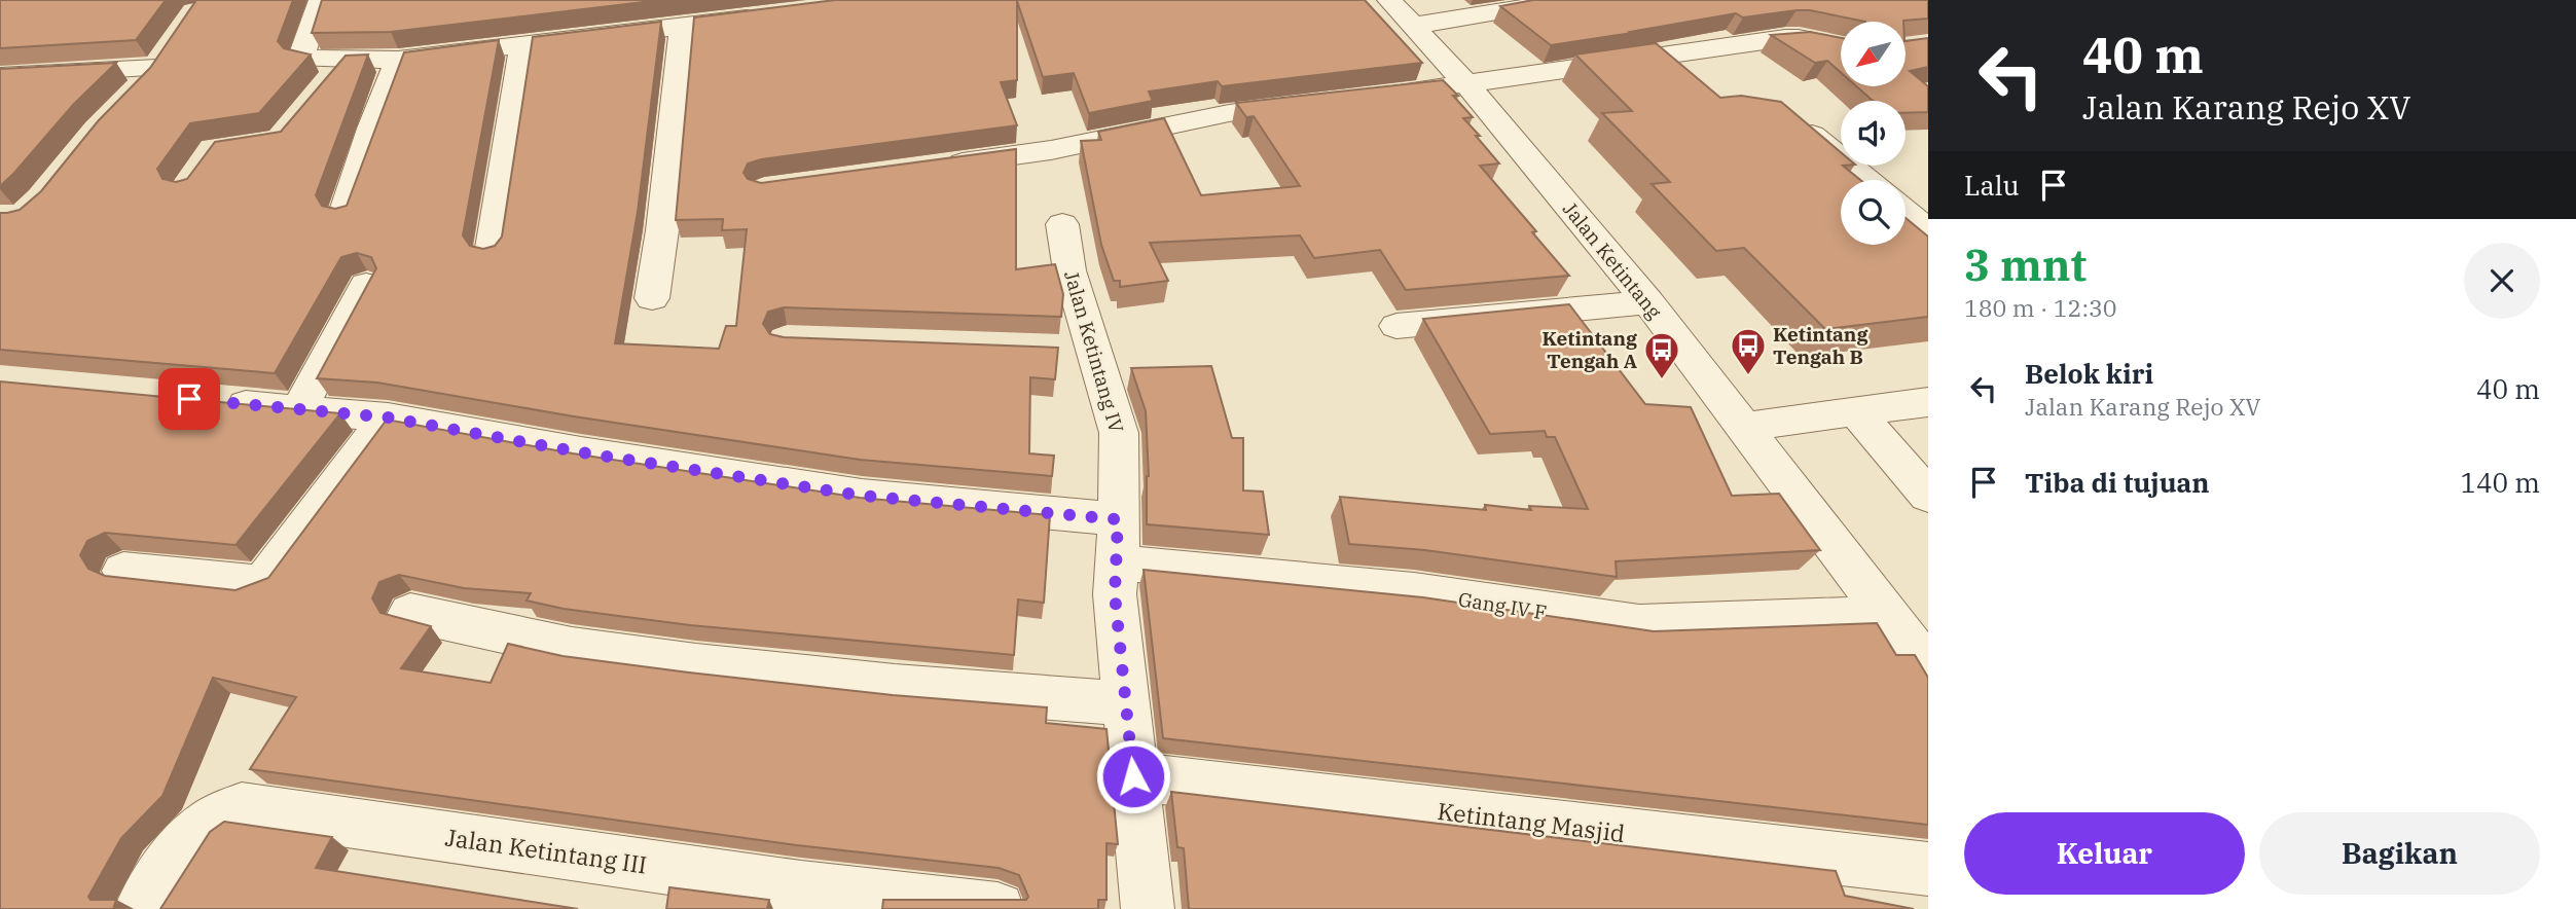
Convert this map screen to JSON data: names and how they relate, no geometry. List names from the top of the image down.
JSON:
{
  "streets": {
    "street": [
      "Jalan Ketintang",
      "Jalan Ketintang IV",
      "Gang IV F",
      "Ketintang Masjid",
      "Jalan Ketintang III"
    ]
  },
  "crossings": [
    ["Jalan Ketintang", "Gang IV F"],
    ["Jalan Ketintang IV", "Gang IV F"],
    ["Jalan Ketintang IV", "Ketintang Masjid"]
  ],
  "places": {
    "bus stop": ["Ketintang Tengah B", "Ketintang Tengah A"]
  },
  "north": "bottom left",
  "page": {
    "turn": ["40 m", "Jalan Karang Rejo XV"],
    "then": "Lalu",
    "heading": ["3 mnt", "180 m · 12:30"],
    "list": [
      {
        "name": "Belok kiri",
        "note": "Jalan Karang Rejo XV",
        "value": "40 m"
      },
      {
        "name": "Tiba di tujuan",
        "value": "140 m"
      }
    ],
    "buttons": ["Keluar", "Bagikan"]
  }
}
